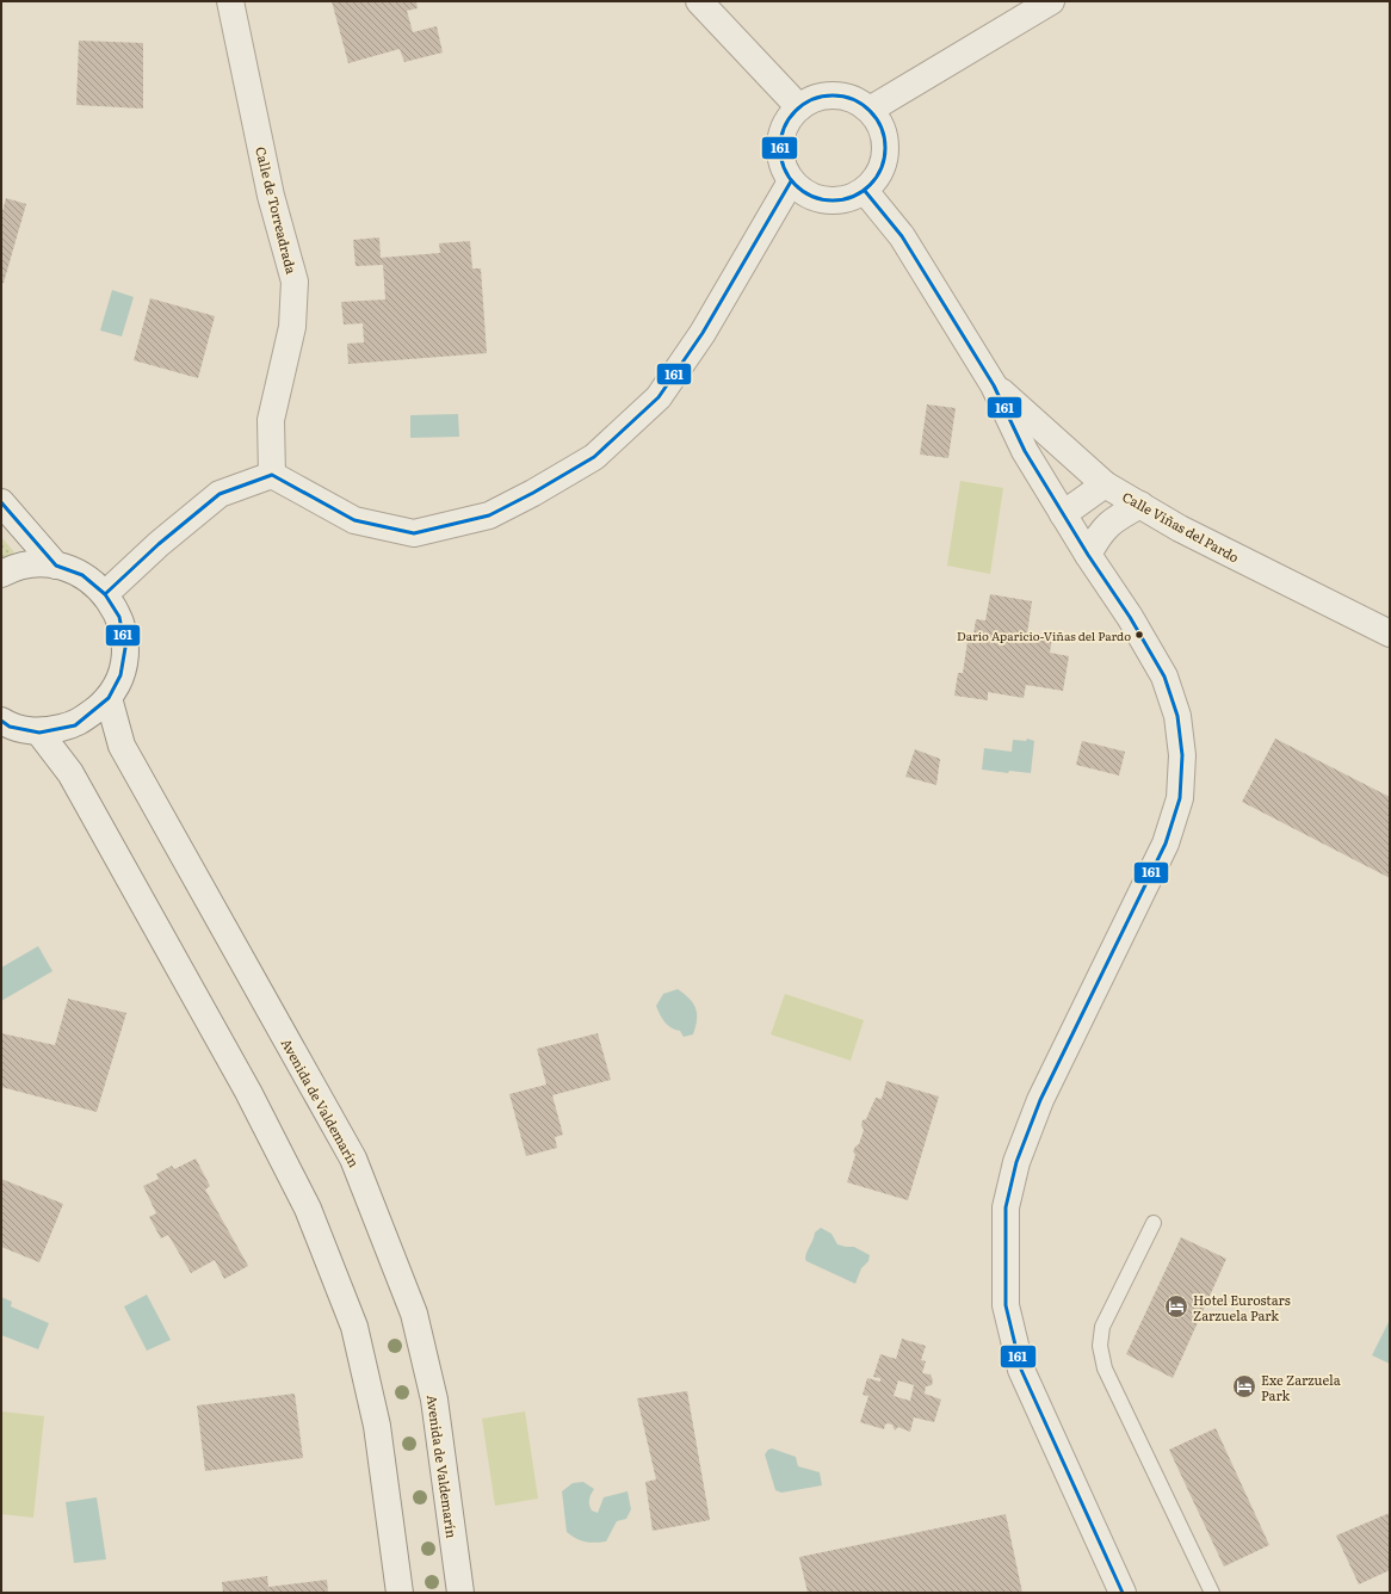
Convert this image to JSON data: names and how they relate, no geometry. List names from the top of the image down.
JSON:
{
  "streets": {
    "street": ["Calle de Torreadrada", "Calle Viñas del Pardo", "Avenida de Valdemarín"]
  },
  "places": {
    "other": ["Darío Aparicio-Viñas del Pardo"],
    "hotel": ["Hotel Eurostars Zarzuela Park", "Exe Zarzuela Park"]
  },
  "lines": ["transit line 161"]
}
